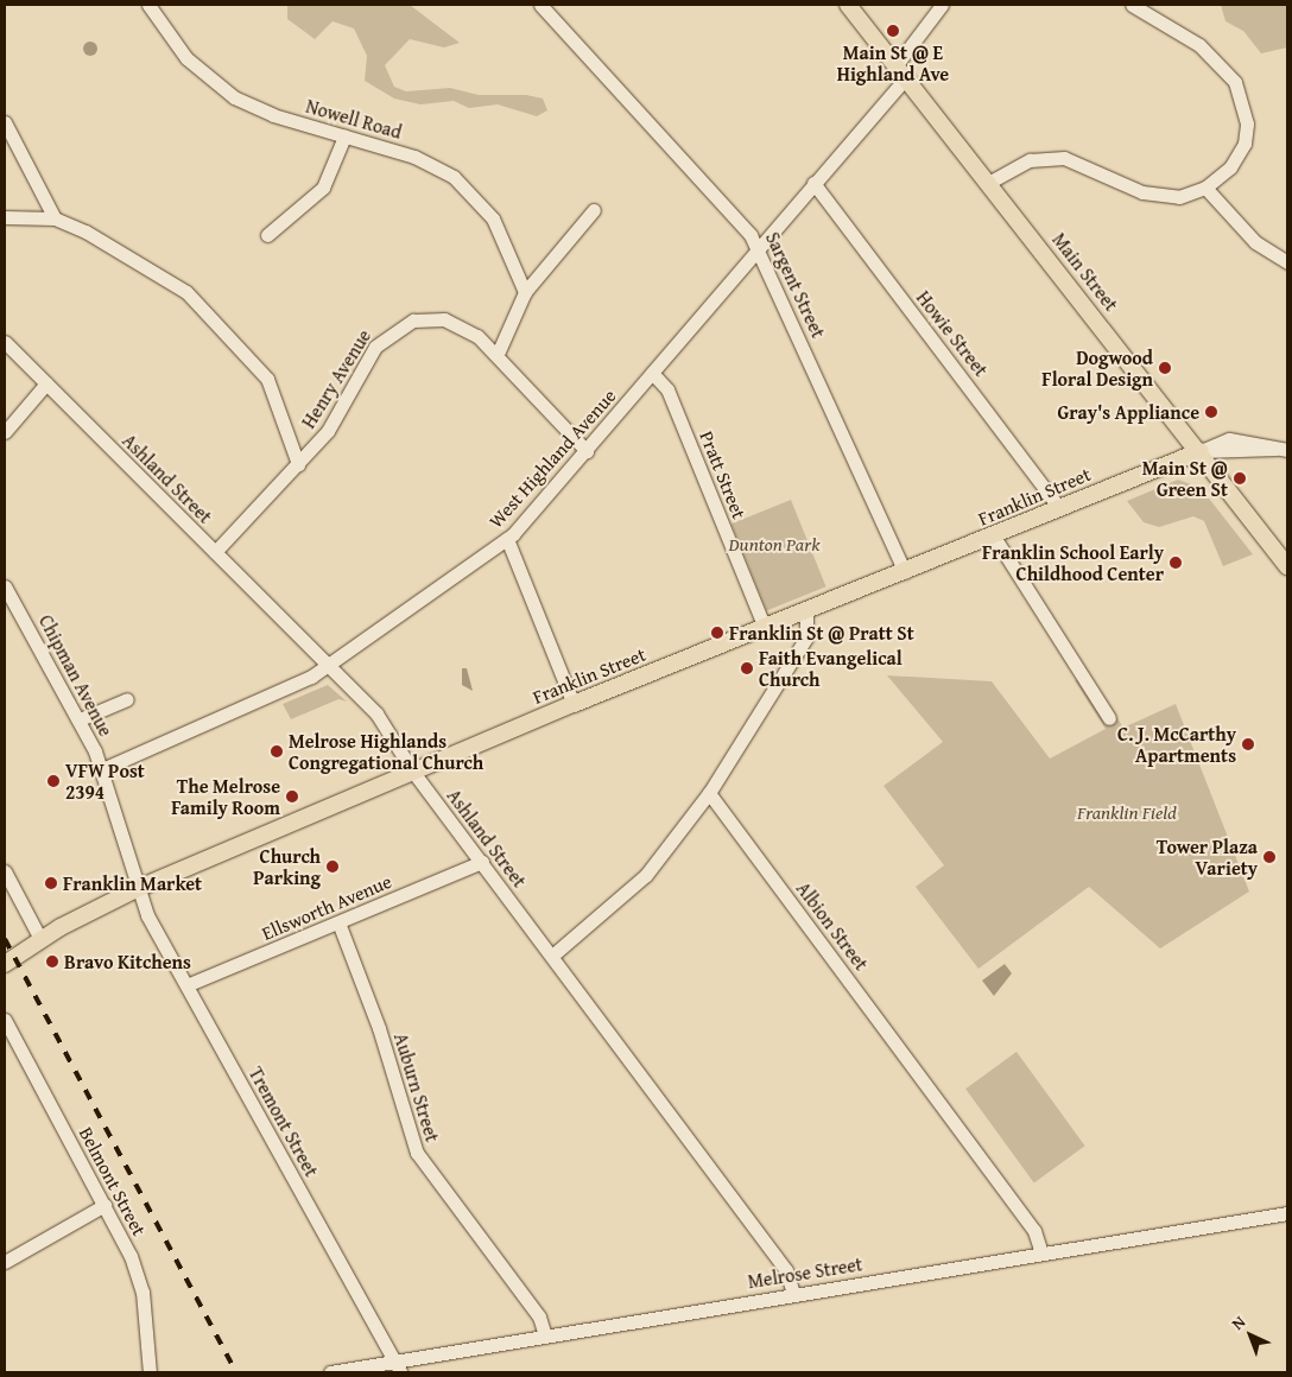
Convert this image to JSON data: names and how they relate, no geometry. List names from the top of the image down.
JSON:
{
  "streets": {
    "main road": ["Main Street", "Franklin Street"],
    "street": [
      "Nowell Road",
      "Sargent Street",
      "Howie Street",
      "Henry Avenue",
      "West Highland Avenue",
      "Pratt Street",
      "Ashland Street",
      "Chipman Avenue",
      "Ellsworth Avenue",
      "Albion Street",
      "Auburn Street",
      "Tremont Street",
      "Belmont Street",
      "Melrose Street"
    ]
  },
  "crossings": [
    ["Main Street", "West Highland Avenue"],
    ["Main Street", "Franklin Street"],
    ["Sargent Street", "West Highland Avenue"],
    ["Sargent Street", "Franklin Street"],
    ["Howie Street", "West Highland Avenue"],
    ["Howie Street", "Franklin Street"],
    ["Henry Avenue", "West Highland Avenue"],
    ["Henry Avenue", "Ashland Street"],
    ["West Highland Avenue", "Pratt Street"],
    ["West Highland Avenue", "Ashland Street"],
    ["West Highland Avenue", "Chipman Avenue"],
    ["Pratt Street", "Franklin Street"],
    ["Ashland Street", "Franklin Street"],
    ["Ashland Street", "Ellsworth Avenue"],
    ["Ashland Street", "Melrose Street"],
    ["Franklin Street", "Chipman Avenue"],
    ["Franklin Street", "Tremont Street"],
    ["Chipman Avenue", "Tremont Street"],
    ["Ellsworth Avenue", "Auburn Street"],
    ["Ellsworth Avenue", "Tremont Street"],
    ["Albion Street", "Melrose Street"],
    ["Auburn Street", "Melrose Street"],
    ["Tremont Street", "Melrose Street"]
  ],
  "parks": ["Dunton Park", "Franklin Field"],
  "places": [
    "Main St @ E Highland Ave",
    "Dogwood Floral Design",
    "Gray's Appliance",
    "Main St @ Green St",
    "Franklin School Early Childhood Center",
    "Franklin St @ Pratt St",
    "Faith Evangelical Church",
    "C. J. McCarthy Apartments",
    "Melrose Highlands Congregational Church",
    "VFW Post 2394",
    "The Melrose Family Room",
    "Tower Plaza Variety",
    "Church Parking",
    "Franklin Market",
    "Bravo Kitchens"
  ],
  "north": "top left"
}
